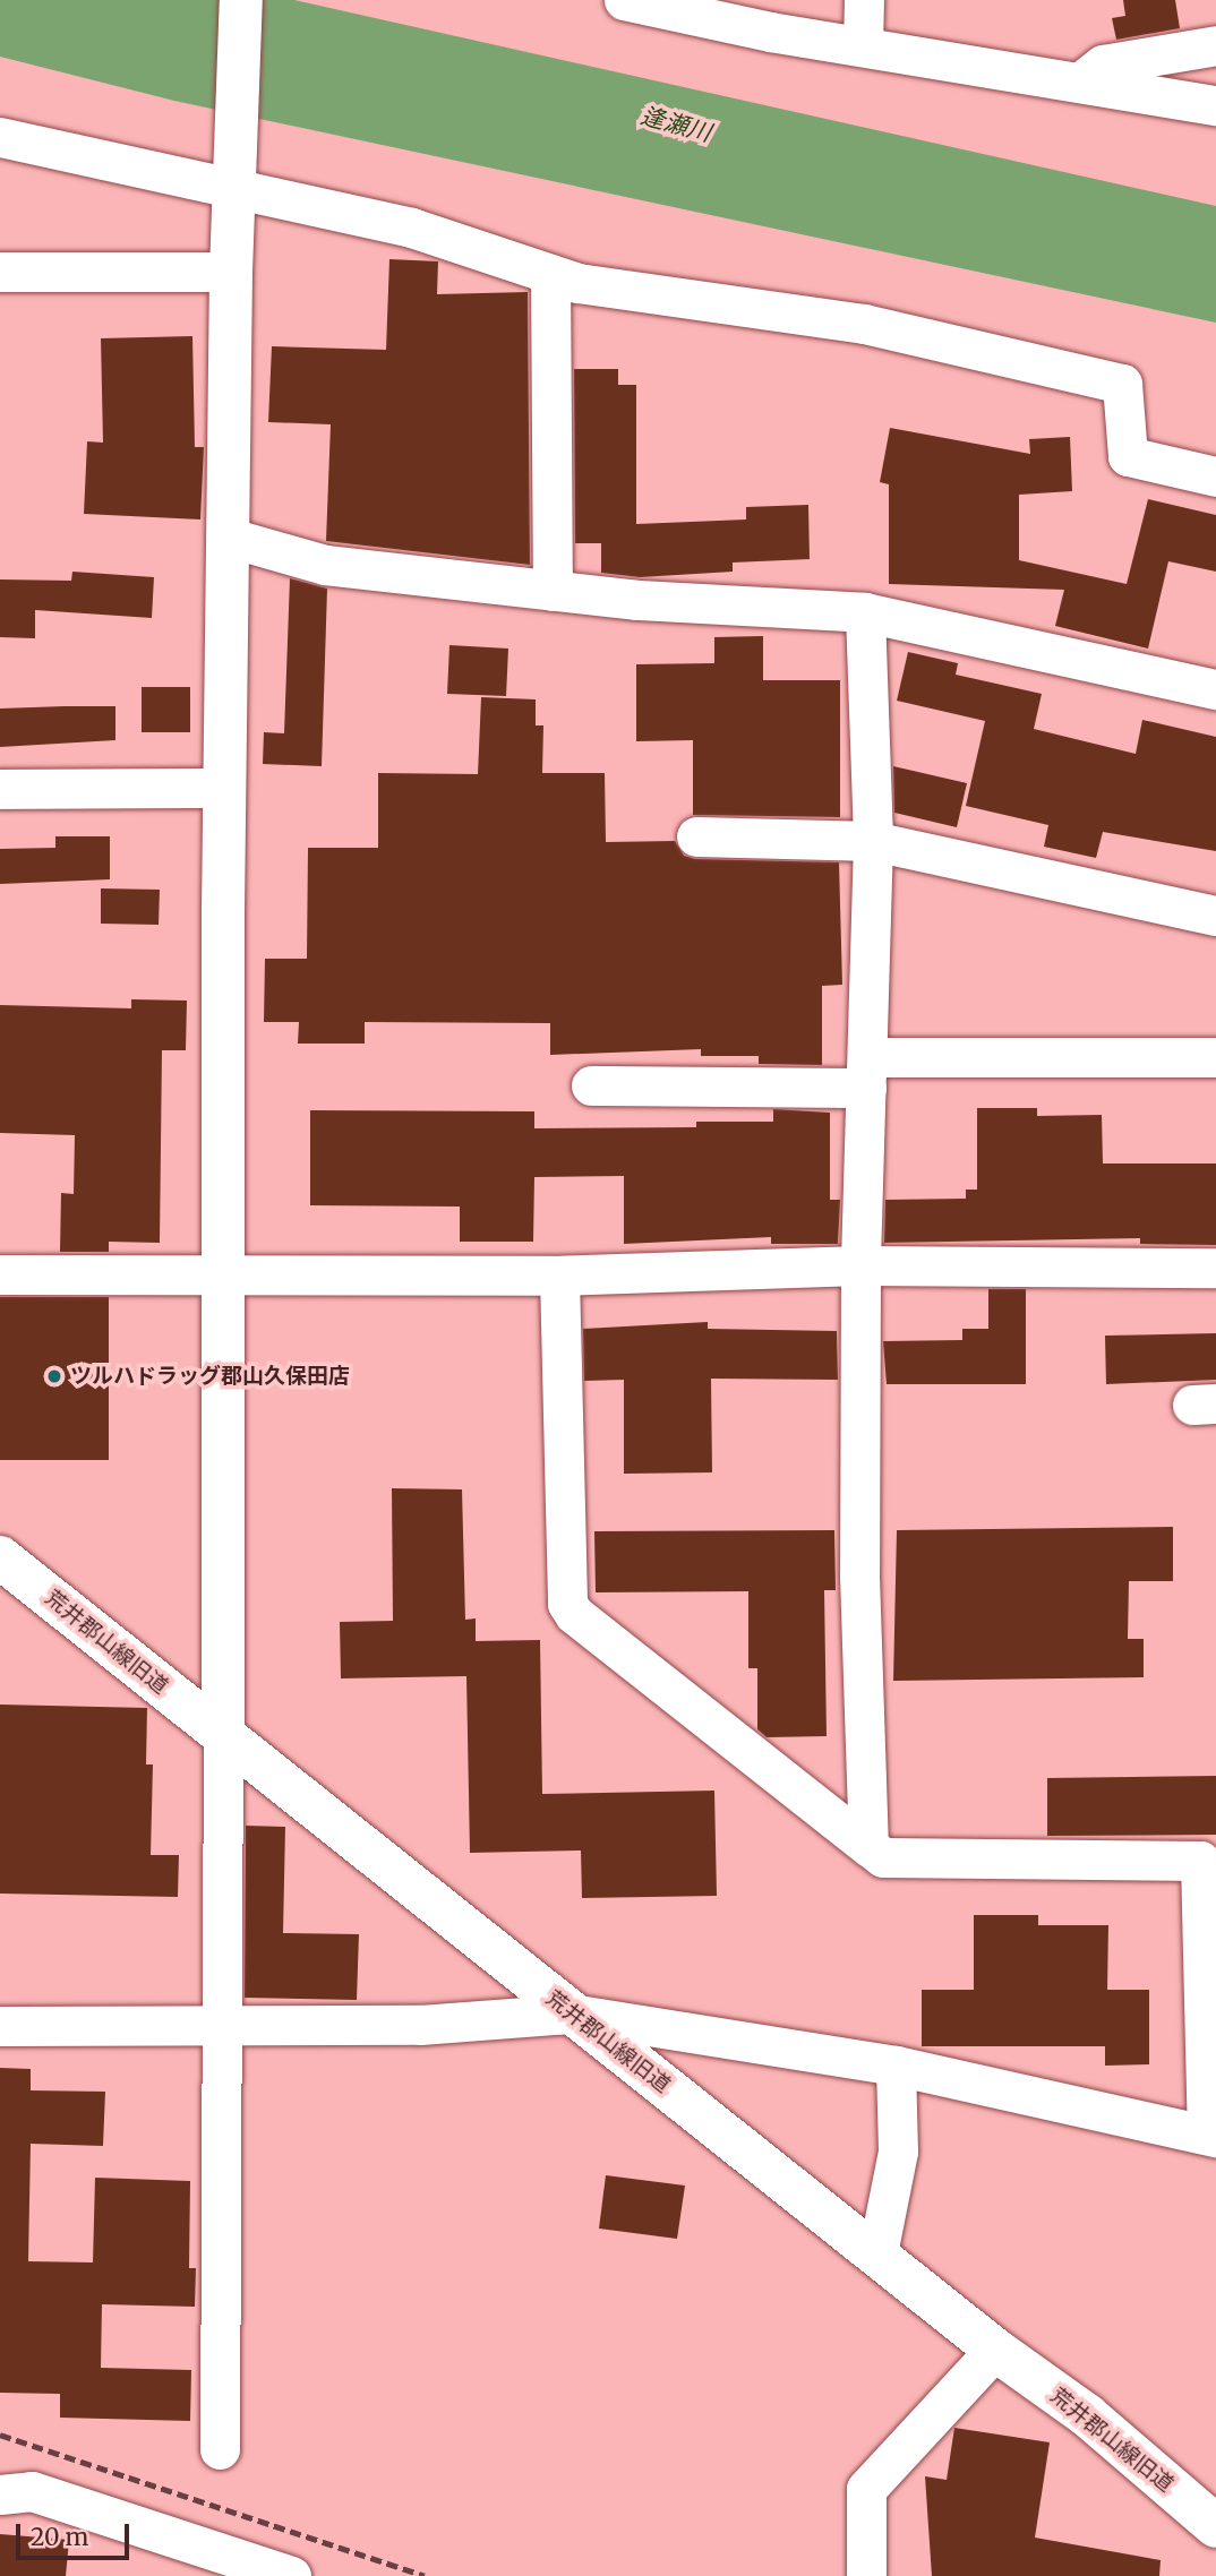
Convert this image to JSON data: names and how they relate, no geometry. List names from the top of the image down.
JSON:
{
  "streets": {
    "street": ["荒井郡山線旧道"]
  },
  "water": ["逢瀬川"],
  "places": ["ツルハドラッグ郡山久保田店"],
  "scale_bar": "20 m"
}
